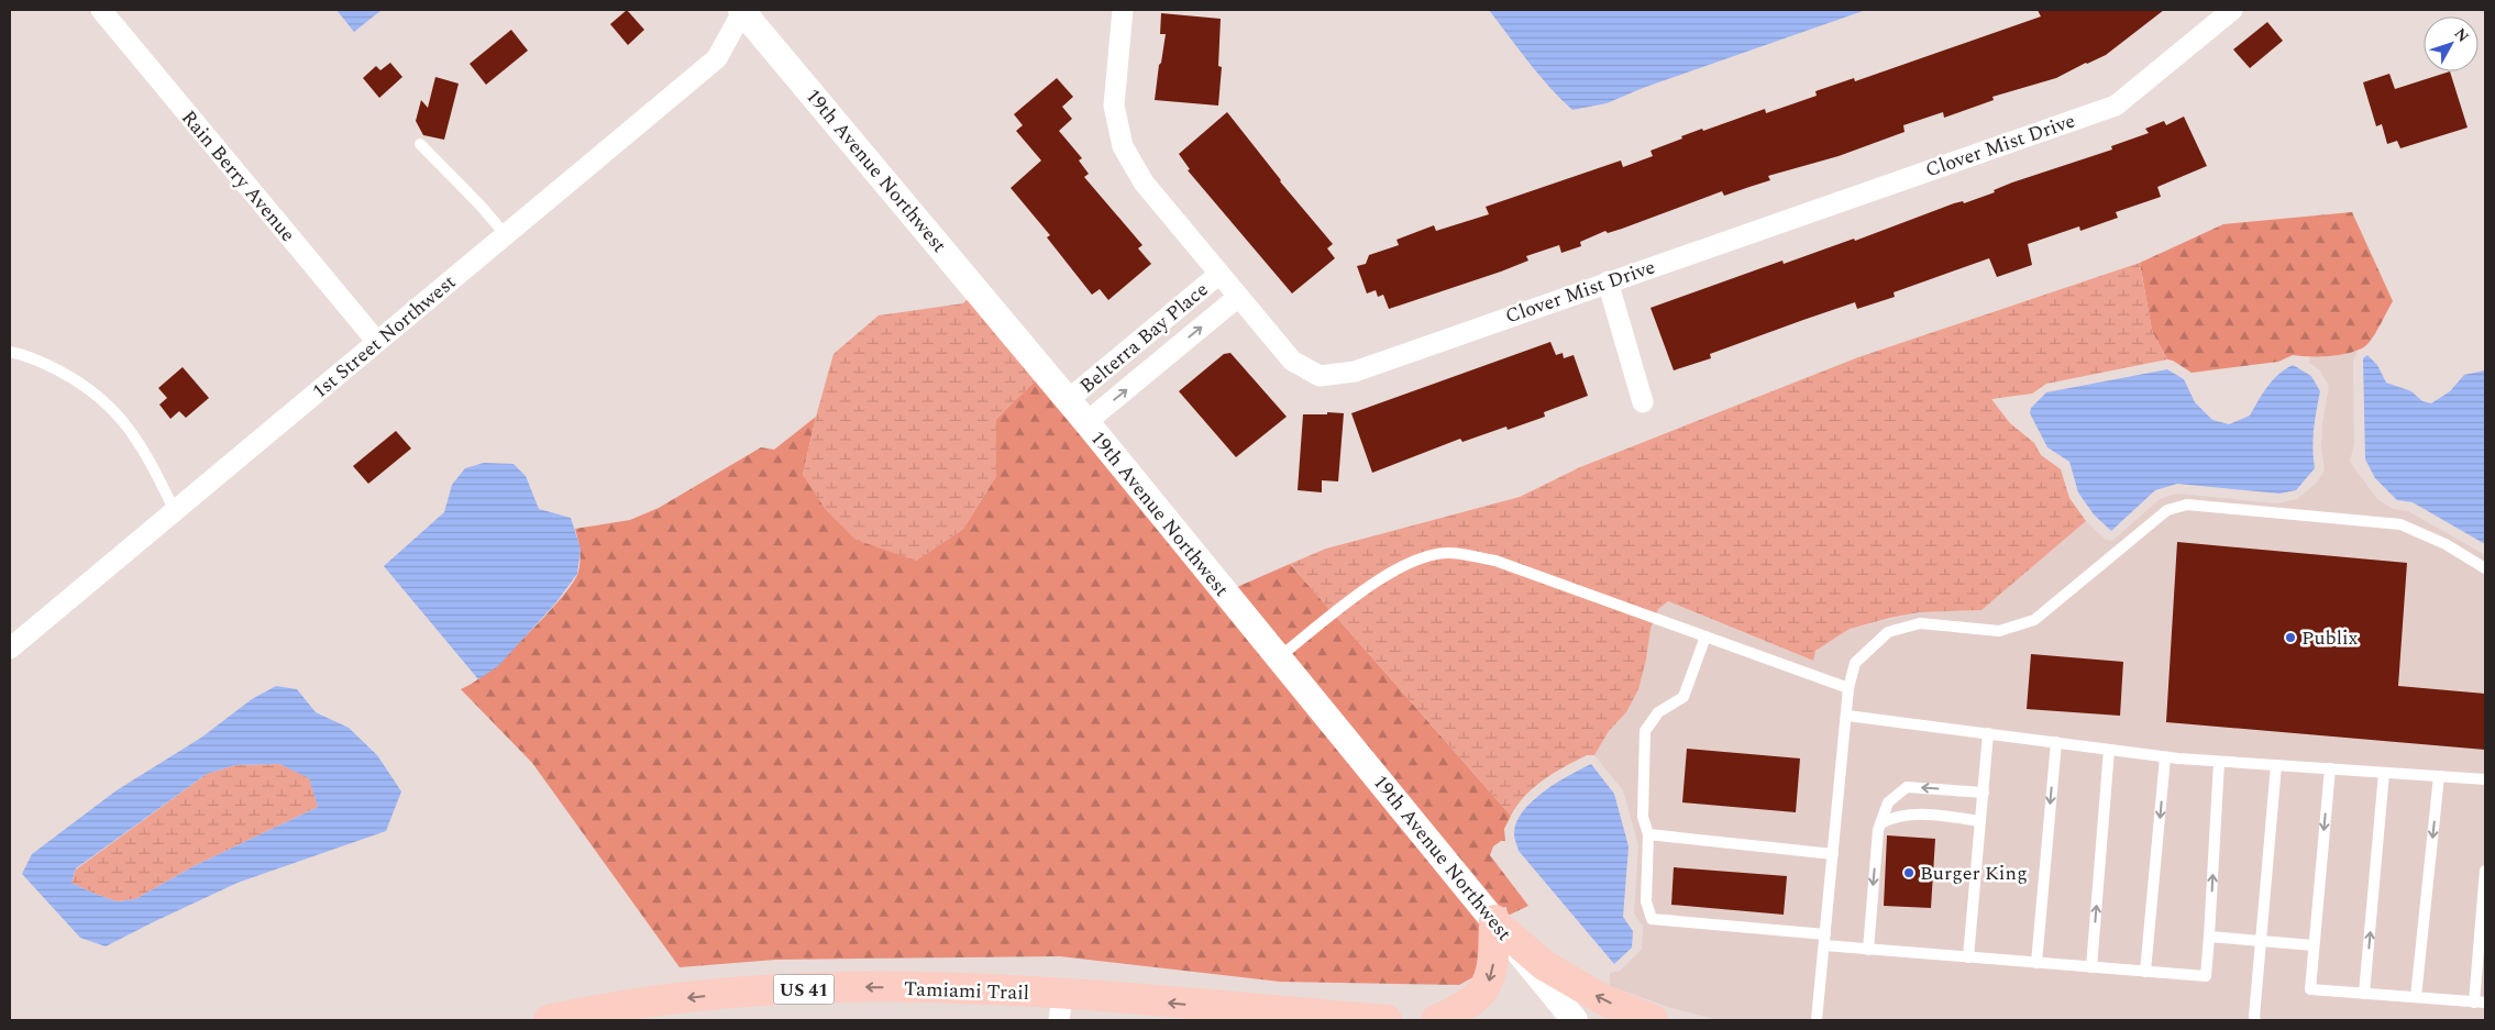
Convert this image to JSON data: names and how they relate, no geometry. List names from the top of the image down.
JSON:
{
  "streets": {
    "main road": ["US 41", "Tamiami Trail"],
    "street": [
      "Clover Mist Drive",
      "19th Avenue Northwest",
      "Rain Berry Avenue",
      "1st Street Northwest",
      "Belterra Bay Place"
    ]
  },
  "crossings": [
    ["Clover Mist Drive", "Belterra Bay Place"],
    ["19th Avenue Northwest", "1st Street Northwest"],
    ["19th Avenue Northwest", "Belterra Bay Place"],
    ["Rain Berry Avenue", "1st Street Northwest"]
  ],
  "one_way": ["Tamiami Trail"],
  "places": ["Publix", "Burger King"],
  "north": "top right"
}
